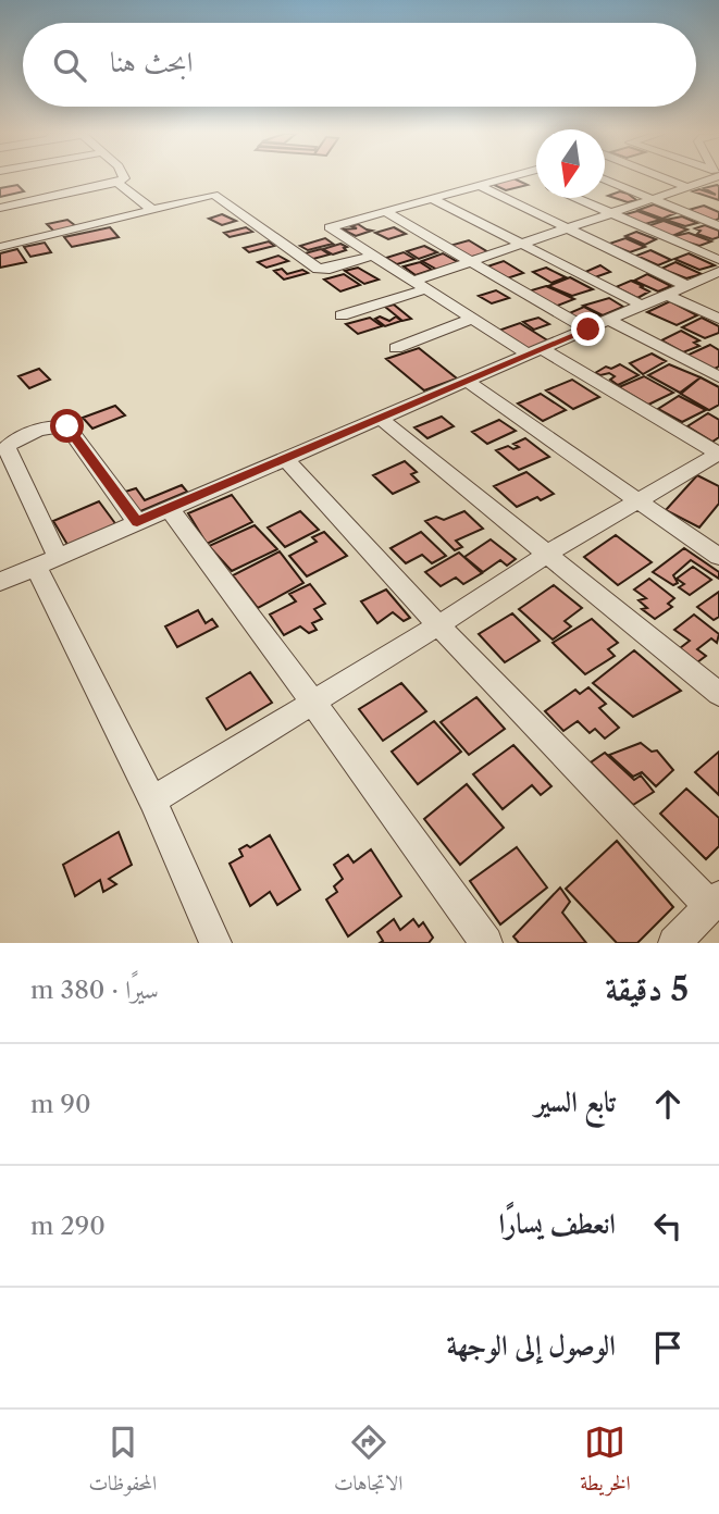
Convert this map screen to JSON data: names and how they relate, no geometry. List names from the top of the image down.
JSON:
{
  "north": "bottom",
  "page": {
    "search": "ابحث هنا",
    "heading": ["5 دقيقة", "سيرًا · 380 m"],
    "list": [
      ["تابع السير", "90 m"],
      ["انعطف يسارًا", "290 m"],
      "الوصول إلى الوجهة"
    ],
    "nav": ["الخريطة", "الاتجاهات", "المحفوظات"]
  }
}
